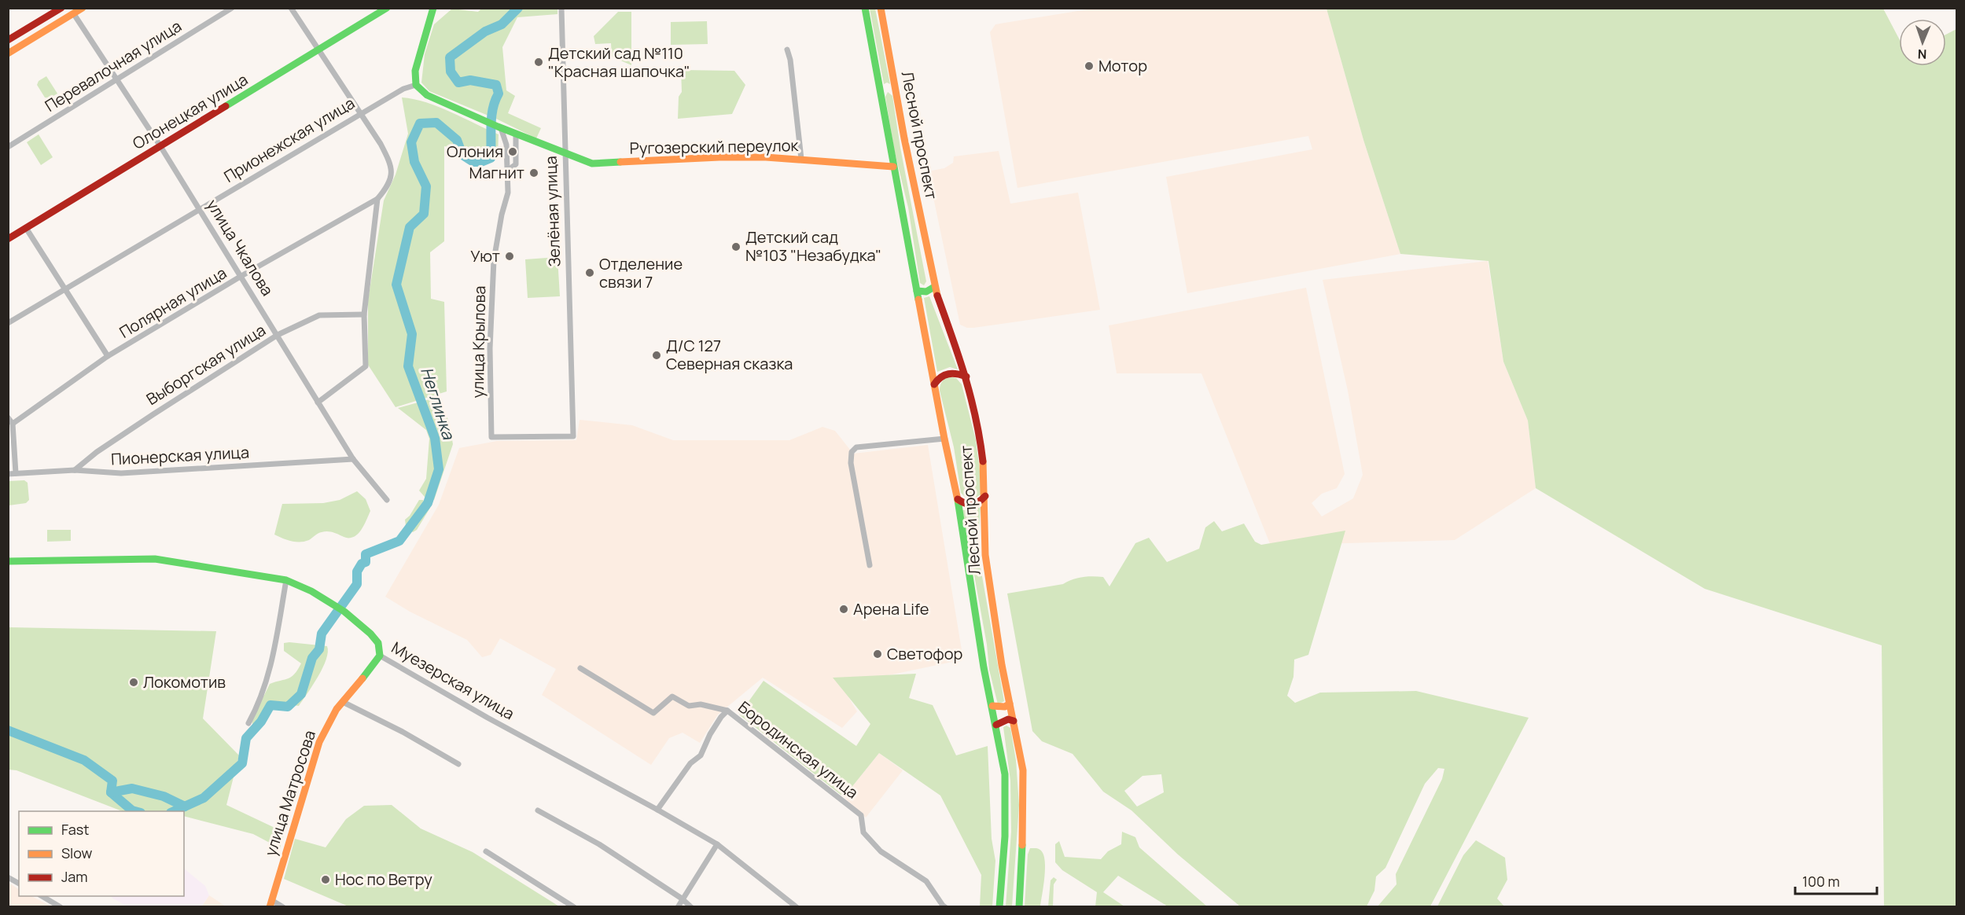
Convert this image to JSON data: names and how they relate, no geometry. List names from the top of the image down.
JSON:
{
  "streets": {
    "main road": [
      "Олонецкая улица",
      "Лесной проспект",
      "Ругозерский переулок",
      "Муезерская улица",
      "улица Матросова"
    ],
    "street": [
      "Перевалочная улица",
      "Прионежская улица",
      "Зелёная улица",
      "улица Чкалова",
      "Полярная улица",
      "улица Крылова",
      "Выборгская улица",
      "Пионерская улица",
      "Бородинская улица"
    ]
  },
  "crossings": [
    ["Перевалочная улица", "улица Чкалова"],
    ["Олонецкая улица", "улица Чкалова"],
    ["Лесной проспект", "Ругозерский переулок"],
    ["Прионежская улица", "улица Чкалова"],
    ["Ругозерский переулок", "Зелёная улица"],
    ["Зелёная улица", "улица Крылова"],
    ["улица Чкалова", "Полярная улица"],
    ["улица Чкалова", "Выборгская улица"],
    ["улица Чкалова", "Пионерская улица"],
    ["Выборгская улица", "Пионерская улица"],
    ["Муезерская улица", "улица Матросова"]
  ],
  "water": ["Неглинка"],
  "places": [
    "Детский сад №110 \"Красная шапочка\"",
    "Мотор",
    "Олония",
    "Магнит",
    "Детский сад №103 \"Незабудка\"",
    "Уют",
    "Отделение связи 7",
    "Д/С 127 Северная сказка",
    "Арена Life",
    "Светофор",
    "Локомотив",
    "Нос по Ветру"
  ],
  "legend": ["Fast", "Slow", "Jam"],
  "scale_bar": "100 m",
  "north": "bottom"
}
